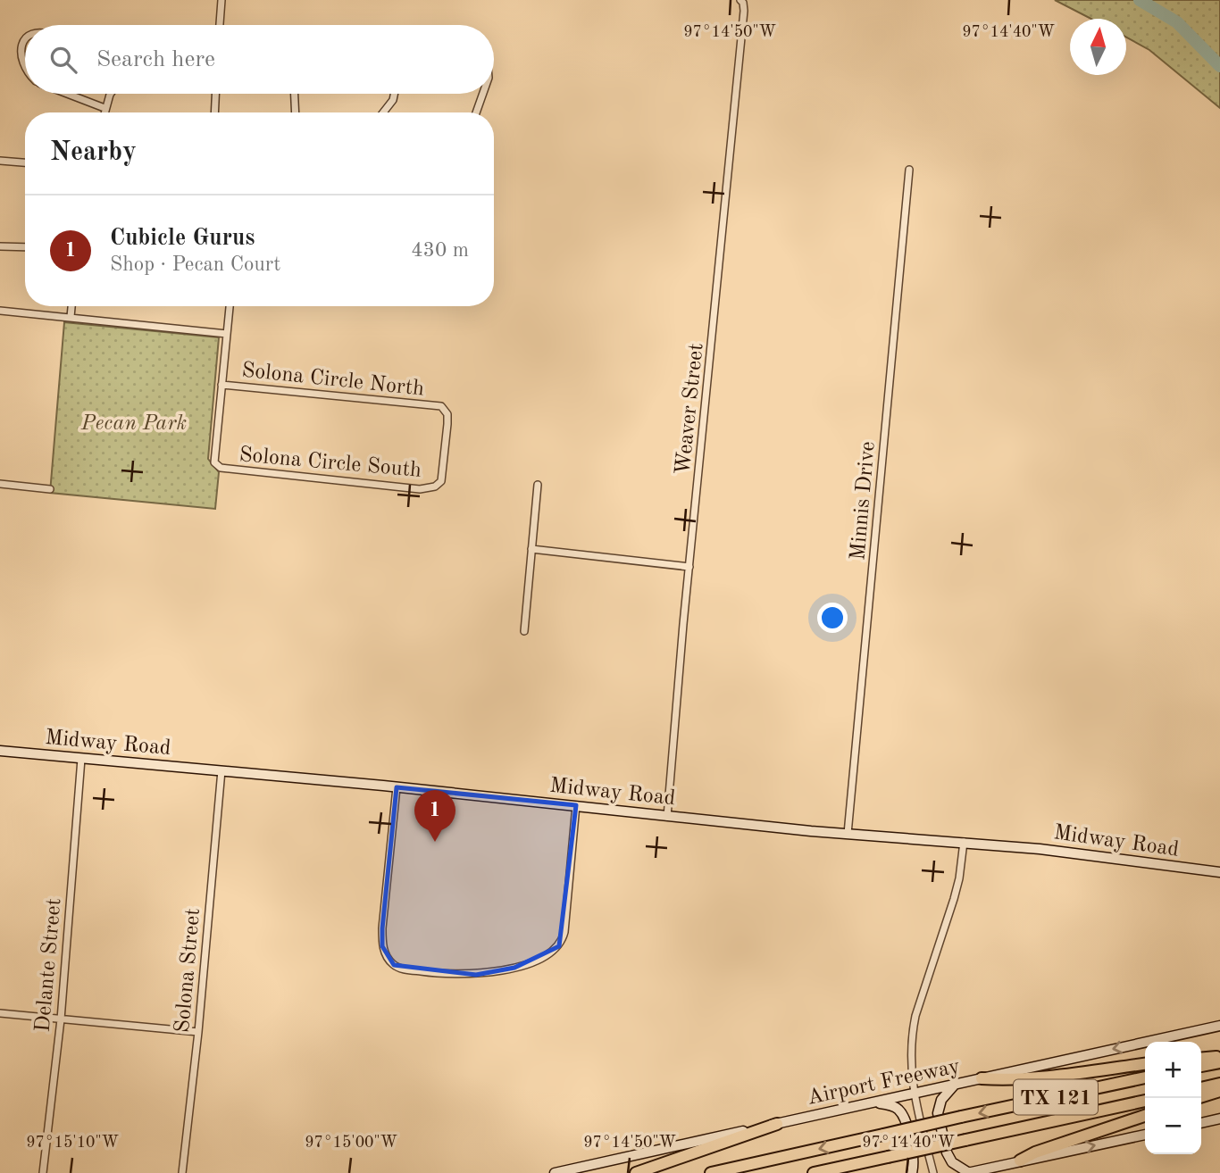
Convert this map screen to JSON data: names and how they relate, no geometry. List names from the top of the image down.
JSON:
{
  "streets": {
    "highway": ["TX 121"],
    "main road": ["Midway Road", "Airport Freeway"],
    "street": [
      "Solona Circle North",
      "Weaver Street",
      "Solona Circle South",
      "Minnis Drive",
      "Delante Street",
      "Solona Street"
    ]
  },
  "crossings": [
    ["Solona Circle North", "Solona Circle South"],
    ["Weaver Street", "Midway Road"],
    ["Minnis Drive", "Midway Road"],
    ["Midway Road", "Delante Street"],
    ["Midway Road", "Solona Street"]
  ],
  "one_way": ["Airport Freeway"],
  "parks": ["Pecan Park"],
  "north": "top",
  "page": {
    "search": "Search here",
    "heading": "Nearby",
    "list": [
      {
        "mark": "1",
        "name": "Cubicle Gurus",
        "note": "Shop · Pecan Court",
        "value": "430 m"
      }
    ],
    "pins": "1",
    "map_buttons": ["+", "−"]
  },
  "coordinates": [
    "97°14'50\"W",
    "97°14'40\"W",
    "97°15'10\"W",
    "97°15'00\"W"
  ]
}
